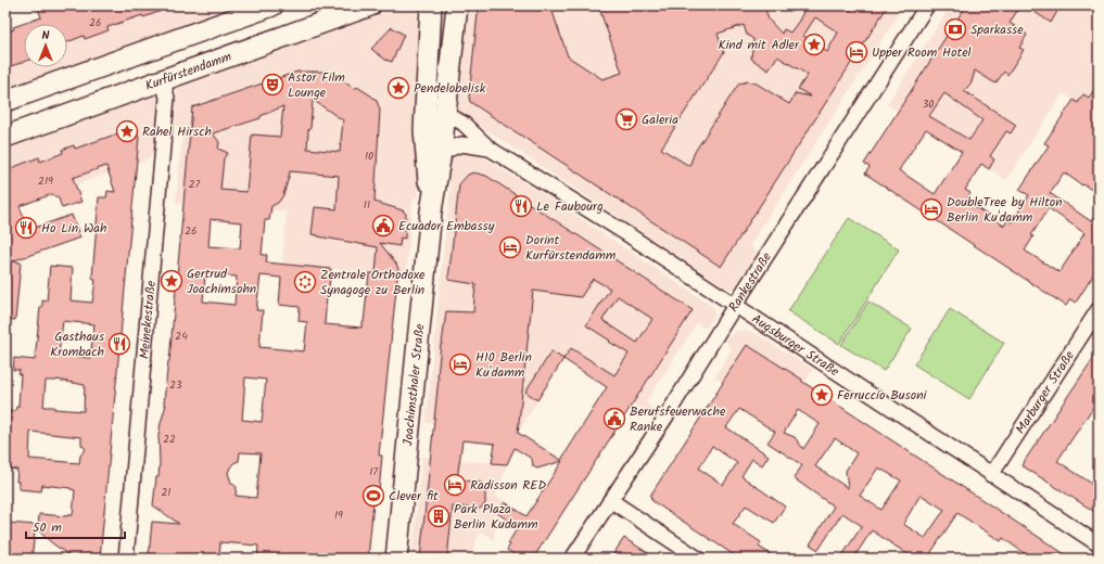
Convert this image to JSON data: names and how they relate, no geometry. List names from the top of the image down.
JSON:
{
  "streets": {
    "main road": ["Kurfürstendamm", "Joachimsthaler Straße"],
    "street": [
      "Rankestraße",
      "Meinekestraße",
      "Augsburger Straße",
      "Marburger Straße"
    ]
  },
  "crossings": [
    ["Kurfürstendamm", "Meinekestraße"],
    ["Rankestraße", "Augsburger Straße"],
    ["Augsburger Straße", "Joachimsthaler Straße"],
    ["Augsburger Straße", "Marburger Straße"]
  ],
  "places": {
    "bank": ["Sparkasse"],
    "place": [
      "Kind mit Adler",
      "Pendelobelisk",
      "Rahel Hirsch",
      "Gertrud Joachimsohn",
      "Ferruccio Busoni"
    ],
    "hotel": [
      "Upper Room Hotel",
      "DoubleTree by Hilton Berlin Ku'damm",
      "Dorint Kurfürstendamm",
      "H10 Berlin Ku'damm",
      "Radisson RED"
    ],
    "theatre": ["Astor Film Lounge"],
    "supermarket": ["Galeria"],
    "restaurant": ["Le Faubourg", "Ho Lin Wah", "Gasthaus Krombach"],
    "public building": ["Ecuador Embassy", "Berufsfeuerwache Ranke"],
    "synagogue": ["Zentrale Orthodoxe Synagoge zu Berlin"],
    "sports": ["Clever fit"],
    "building": ["Park Plaza Berlin Kudamm"]
  },
  "house_numbers": [
    "26",
    "30",
    "10",
    "219",
    "27",
    "11",
    "26",
    "24",
    "23",
    "22",
    "17",
    "21",
    "19"
  ],
  "scale_bar": "50 m",
  "north": "top"
}
